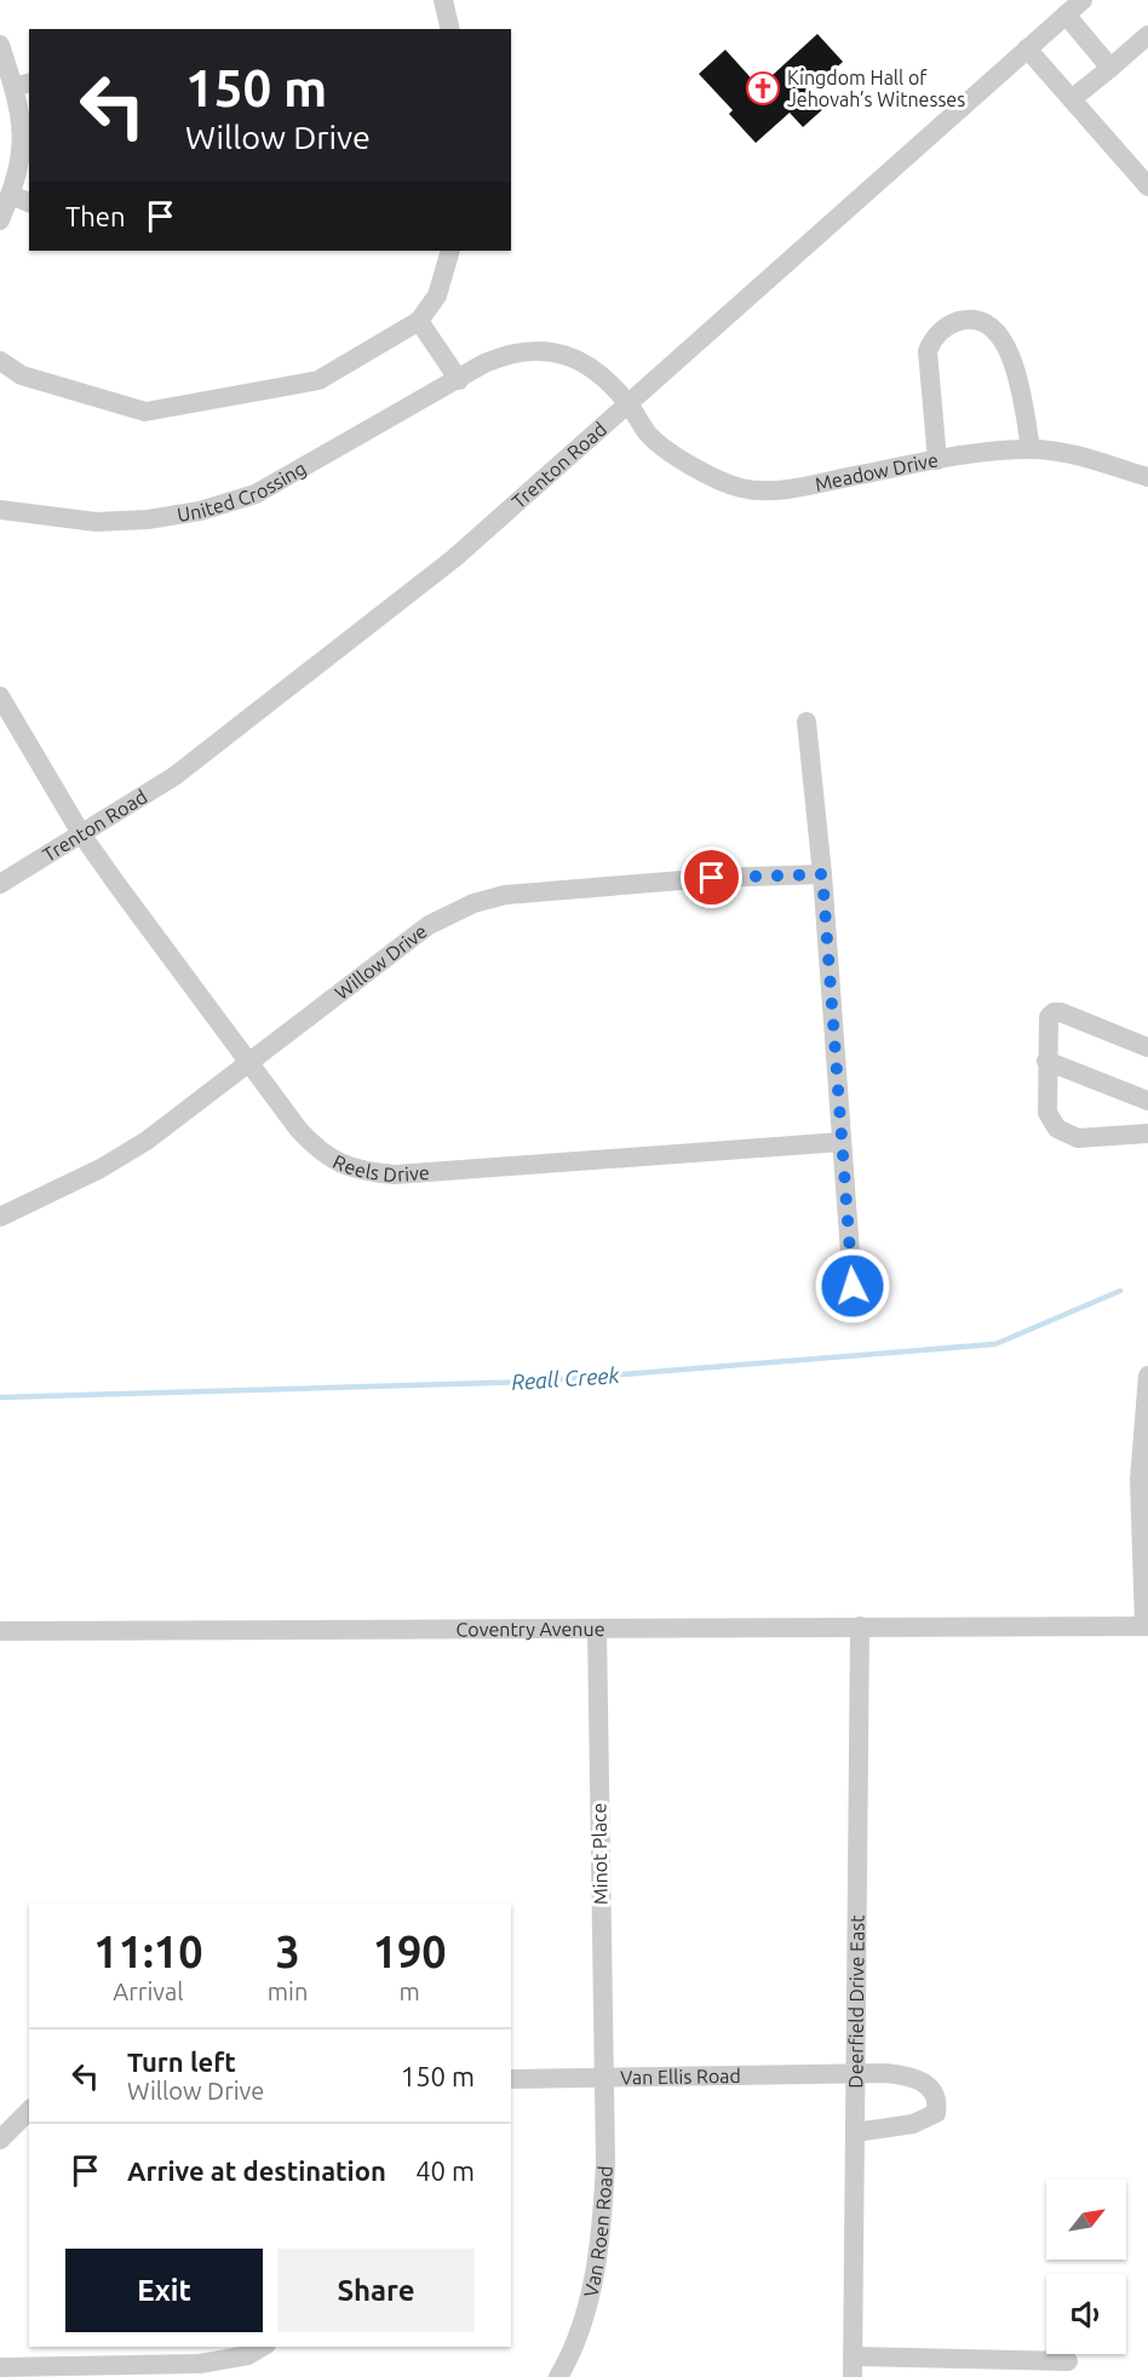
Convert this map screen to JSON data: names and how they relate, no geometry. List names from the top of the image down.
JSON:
{
  "streets": {
    "street": [
      "Trenton Road",
      "Meadow Drive",
      "United Crossing",
      "Willow Drive",
      "Reels Drive",
      "Coventry Avenue",
      "Minot Place",
      "Deerfield Drive East",
      "Van Ellis Road",
      "Van Roen Road"
    ]
  },
  "crossings": [
    ["Trenton Road", "Meadow Drive"],
    ["Trenton Road", "United Crossing"],
    ["Trenton Road", "Reels Drive"],
    ["Meadow Drive", "United Crossing"],
    ["Willow Drive", "Reels Drive"],
    ["Coventry Avenue", "Minot Place"],
    ["Coventry Avenue", "Deerfield Drive East"],
    ["Minot Place", "Van Ellis Road"],
    ["Minot Place", "Van Roen Road"],
    ["Deerfield Drive East", "Van Ellis Road"],
    ["Van Ellis Road", "Van Roen Road"]
  ],
  "water": ["Reall Creek"],
  "places": {
    "church": ["Kingdom Hall of Jehovah’s Witnesses"]
  },
  "north": "top right",
  "page": {
    "turn": ["150 m", "Willow Drive"],
    "then": "Then",
    "eta": [
      "11:10",
      "Arrival",
      "3",
      "min",
      "190",
      "m"
    ],
    "list": [
      {
        "name": "Turn left",
        "note": "Willow Drive",
        "value": "150 m"
      },
      {
        "name": "Arrive at destination",
        "value": "40 m"
      }
    ],
    "buttons": ["Exit", "Share"]
  }
}
